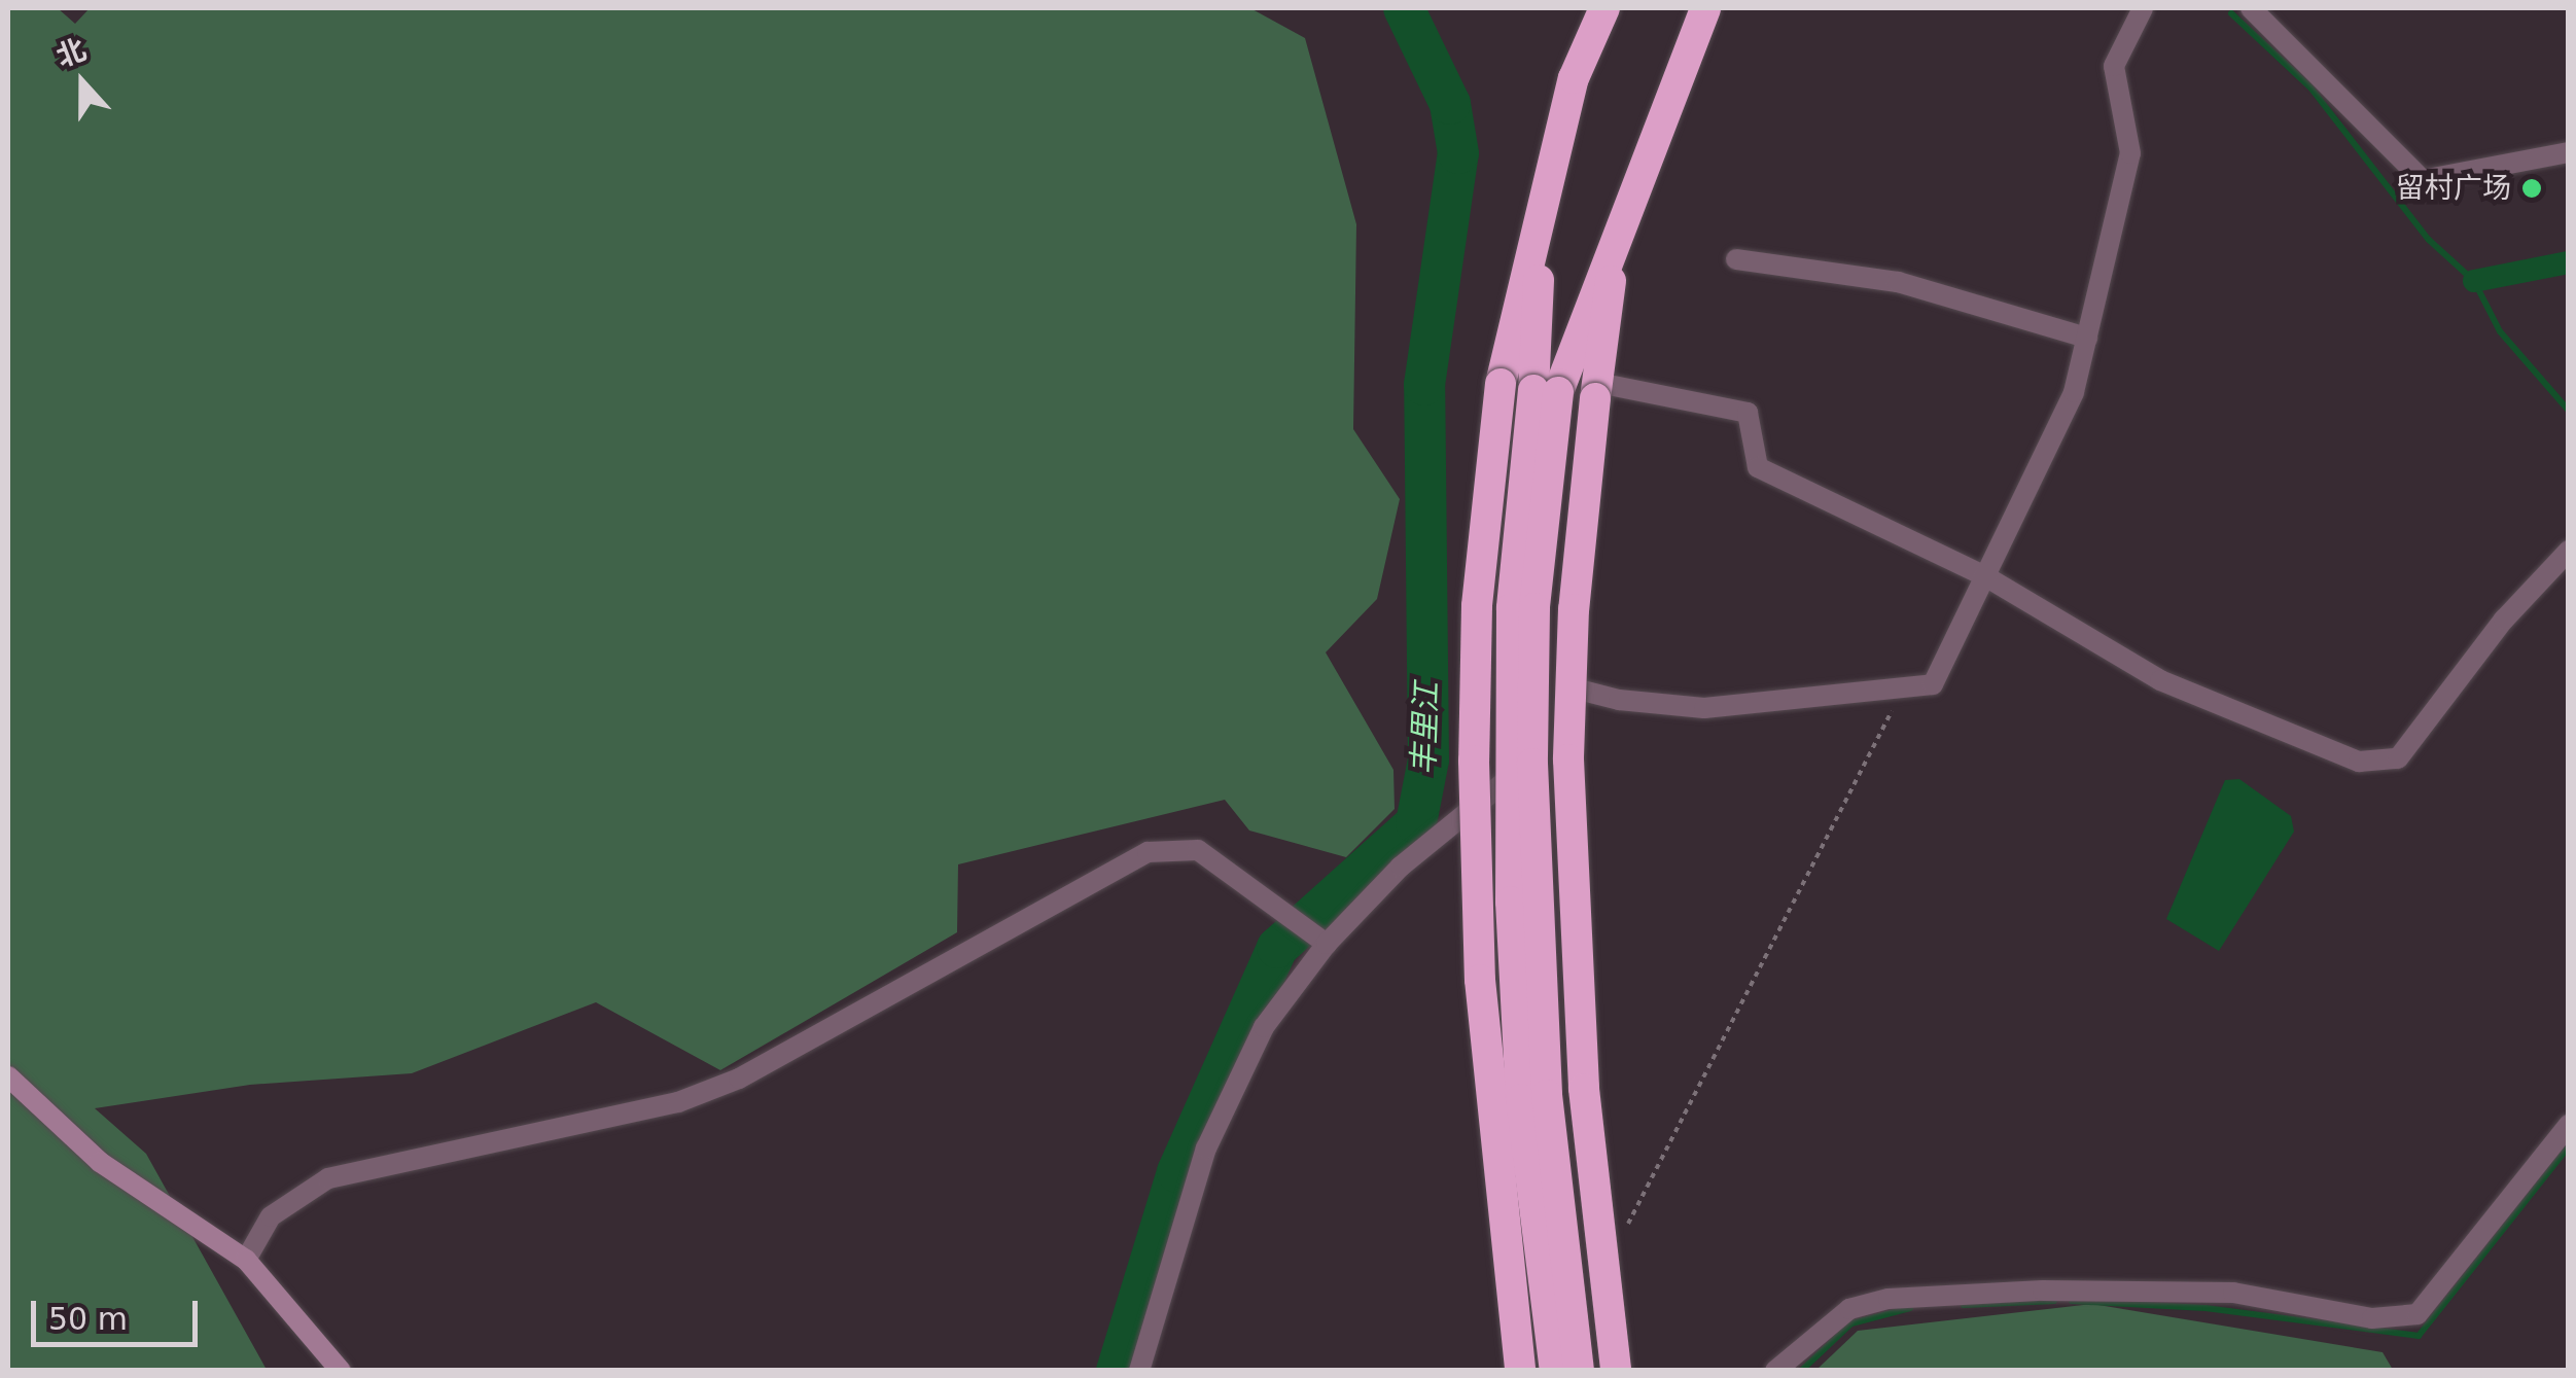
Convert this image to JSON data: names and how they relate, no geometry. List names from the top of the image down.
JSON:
{
  "water": ["丰里江"],
  "places": ["留村广场"],
  "scale_bar": "50 m",
  "north": "top"
}
